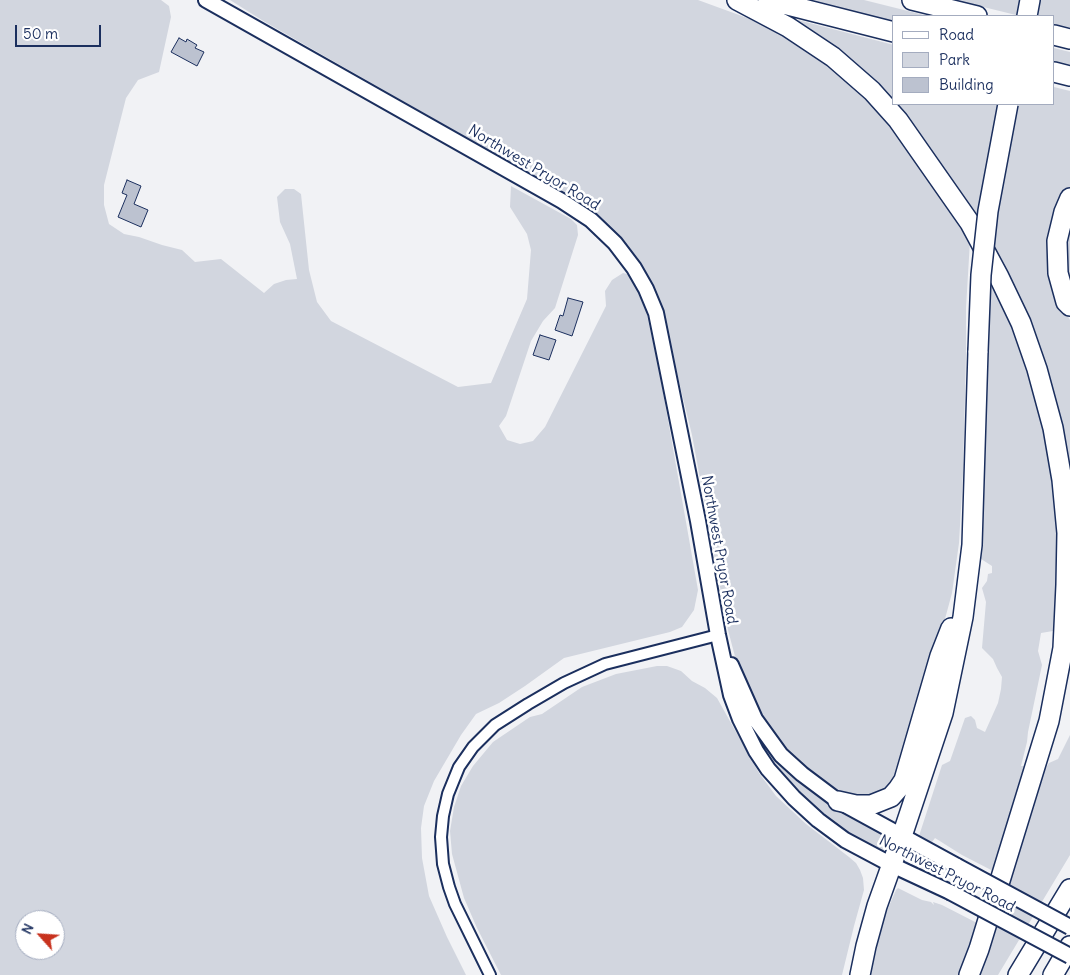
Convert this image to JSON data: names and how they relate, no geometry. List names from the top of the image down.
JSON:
{
  "streets": {
    "main road": ["Northwest Pryor Road"]
  },
  "legend": ["Road", "Park", "Building"],
  "scale_bar": "50 m",
  "north": "top left"
}
